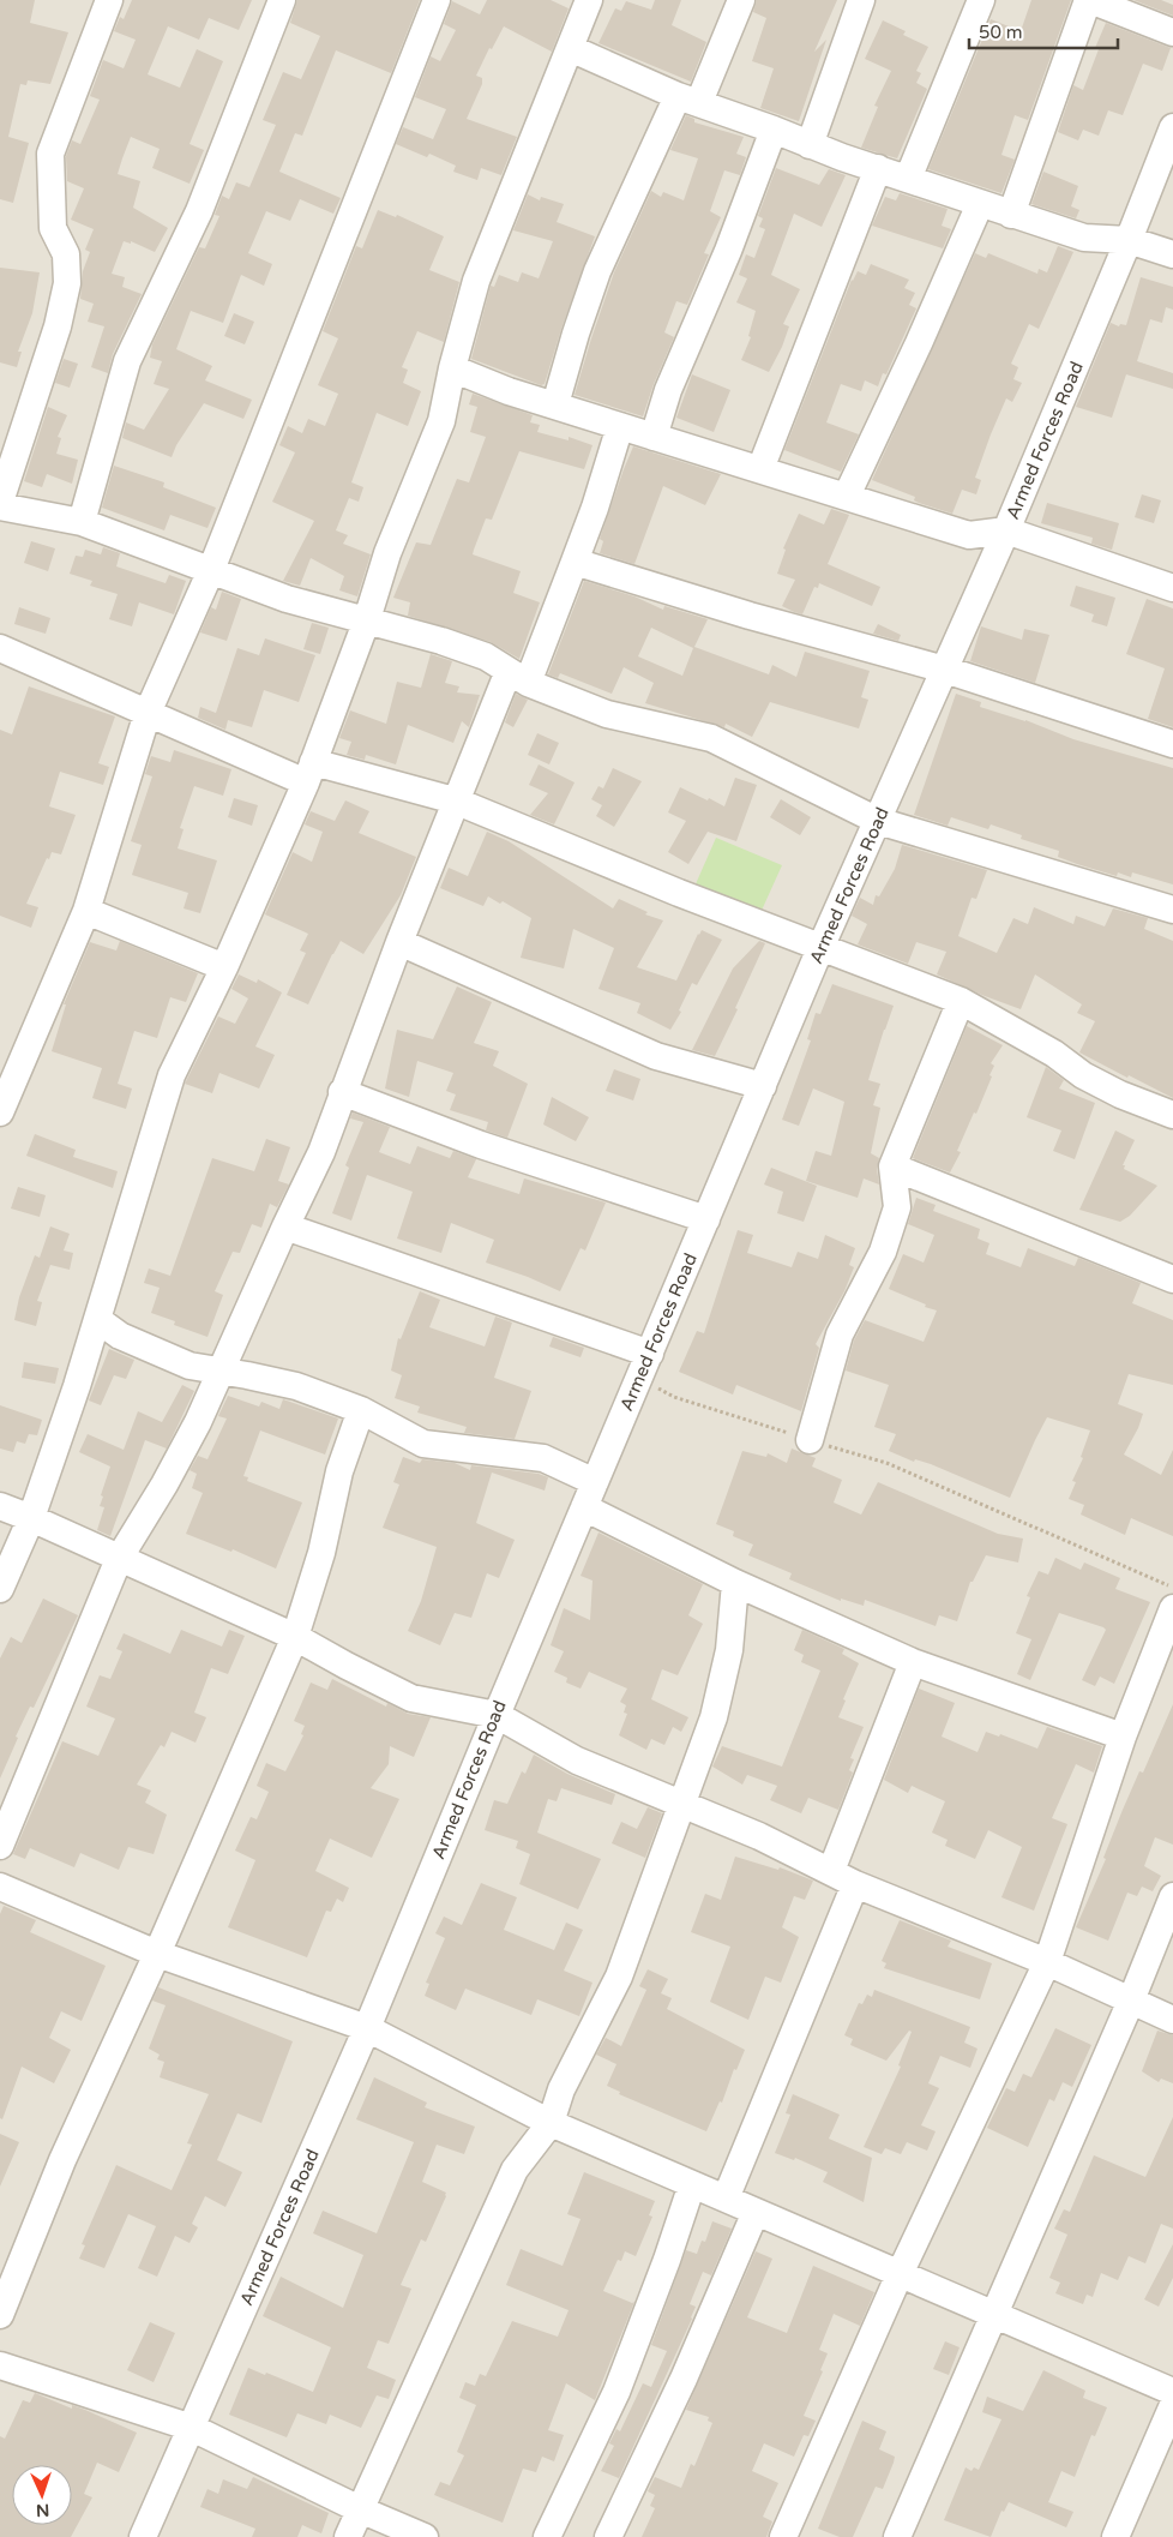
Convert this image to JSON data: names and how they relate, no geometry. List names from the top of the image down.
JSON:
{
  "streets": {
    "street": ["Armed Forces Road"]
  },
  "scale_bar": "50 m",
  "north": "bottom"
}
